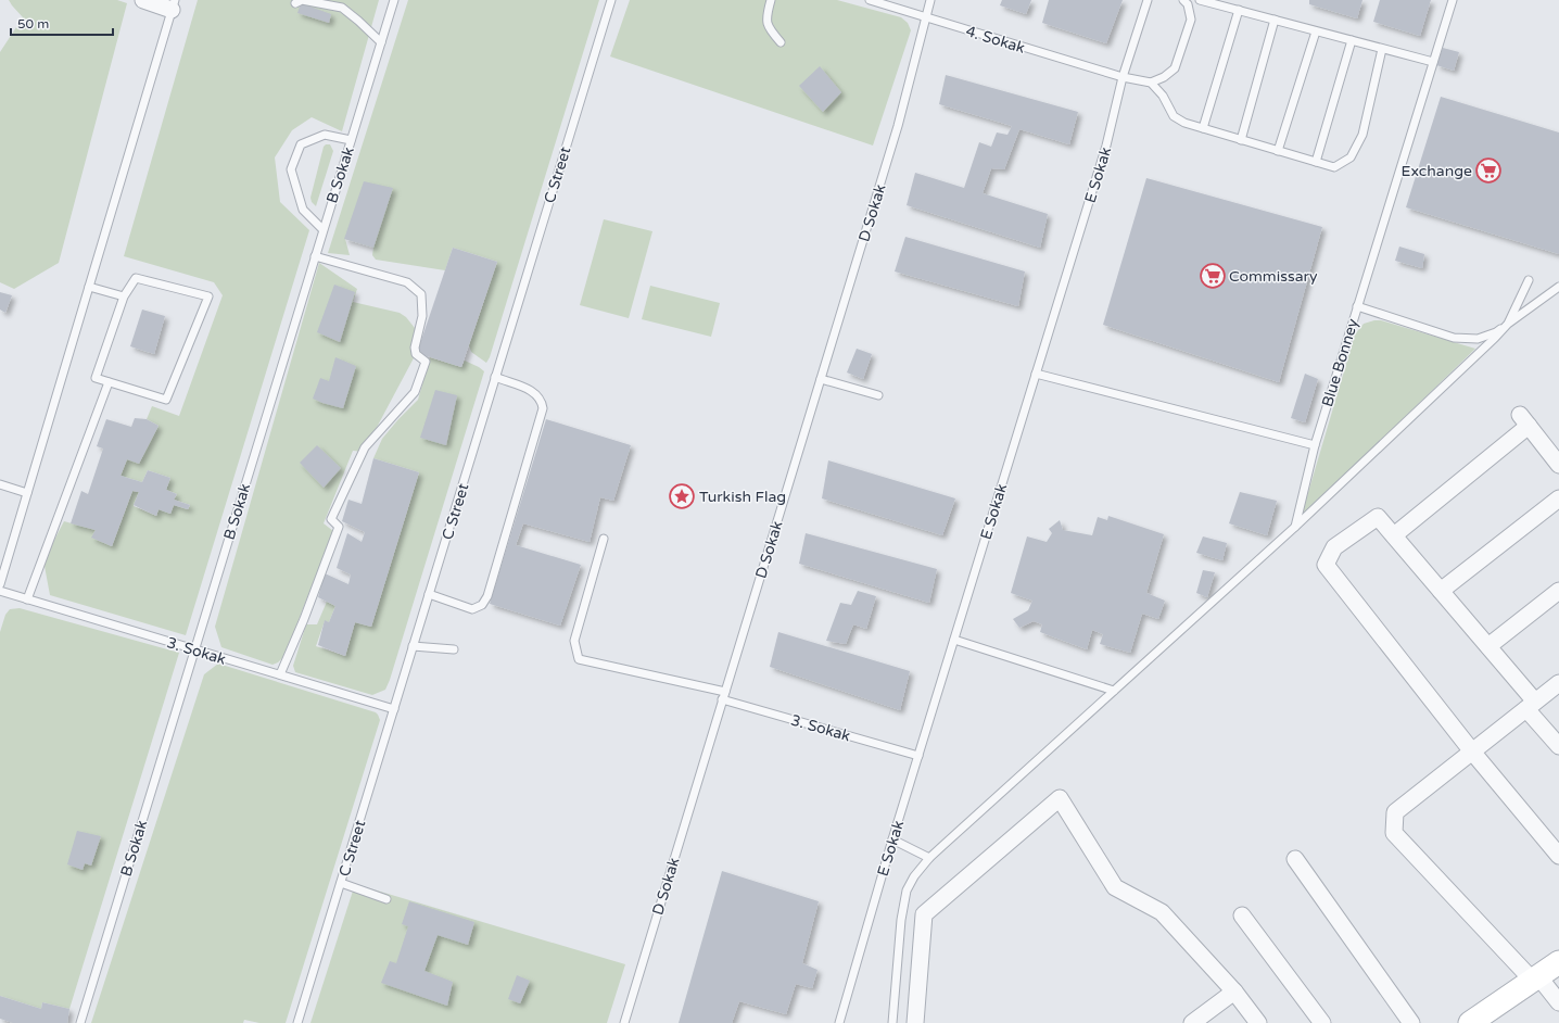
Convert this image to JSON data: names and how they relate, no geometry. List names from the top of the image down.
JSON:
{
  "streets": {
    "lane": [
      "4. Sokak",
      "B Sokak",
      "C Street",
      "E Sokak",
      "D Sokak",
      "Blue Bonney",
      "3. Sokak"
    ]
  },
  "crossings": [
    ["4. Sokak", "E Sokak"],
    ["4. Sokak", "D Sokak"],
    ["B Sokak", "3. Sokak"],
    ["C Street", "3. Sokak"],
    ["E Sokak", "3. Sokak"],
    ["D Sokak", "3. Sokak"]
  ],
  "places": {
    "supermarket": ["Exchange", "Commissary"],
    "place": ["Turkish Flag"]
  },
  "scale_bar": "50 m"
}
